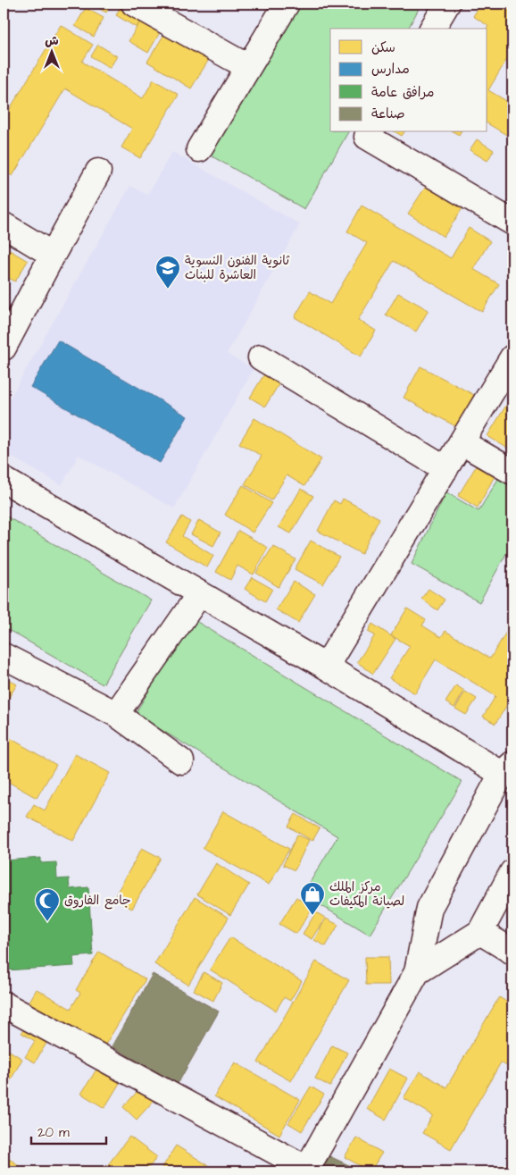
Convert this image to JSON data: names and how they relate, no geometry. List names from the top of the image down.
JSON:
{
  "places": {
    "school or university": ["ثانوية الفنون النسوية العاشرة للبنات"],
    "shop": ["مركز الملك لصيانة المكيفات"],
    "mosque": ["جامع الفاروق"]
  },
  "legend": [
    "سكن",
    "مدارس",
    "مرافق عامة",
    "صناعة"
  ],
  "scale_bar": "20 m",
  "north": "top"
}
